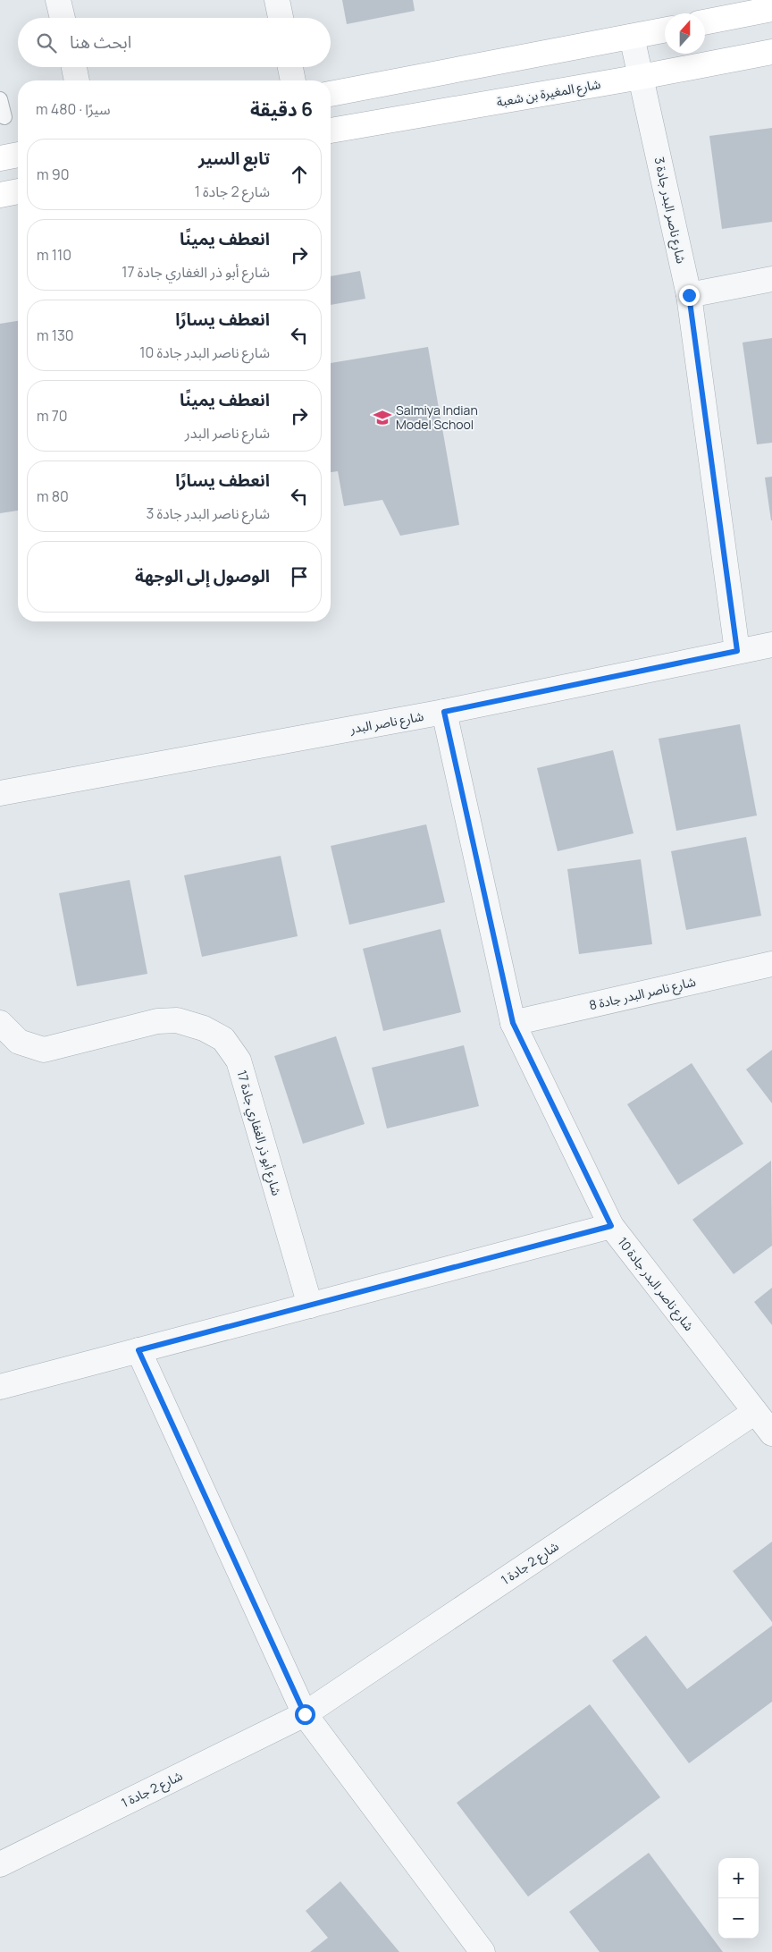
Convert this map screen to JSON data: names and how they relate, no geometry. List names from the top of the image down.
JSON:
{
  "streets": {
    "main road": ["شارع المغيرة بن شعبة"],
    "street": [
      "شارع ناصر البدر جادة 3",
      "شارع ناصر البدر",
      "شارع ناصر البدر جادة 8",
      "شارع أبو ذر الغفاري جادة 17",
      "شارع ناصر البدر جادة 10",
      "شارع 2 جادة 1"
    ]
  },
  "crossings": [
    ["شارع المغيرة بن شعبة", "شارع ناصر البدر جادة 3"],
    ["شارع ناصر البدر جادة 3", "شارع ناصر البدر"],
    ["شارع ناصر البدر", "شارع ناصر البدر جادة 10"],
    ["شارع ناصر البدر جادة 8", "شارع ناصر البدر جادة 10"],
    ["شارع ناصر البدر جادة 10", "شارع 2 جادة 1"]
  ],
  "places": {
    "school or university": ["Salmiya Indian Model School"]
  },
  "north": "top",
  "page": {
    "search": "ابحث هنا",
    "heading": ["6 دقيقة", "سيرًا · 480 m"],
    "list": [
      ["تابع السير", "شارع 2 جادة 1", "90 m"],
      ["انعطف يمينًا", "شارع أبو ذر الغفاري جادة 17", "110 m"],
      ["انعطف يسارًا", "شارع ناصر البدر جادة 10", "130 m"],
      ["انعطف يمينًا", "شارع ناصر البدر", "70 m"],
      ["انعطف يسارًا", "شارع ناصر البدر جادة 3", "80 m"],
      "الوصول إلى الوجهة"
    ],
    "map_buttons": ["+", "−"]
  }
}
